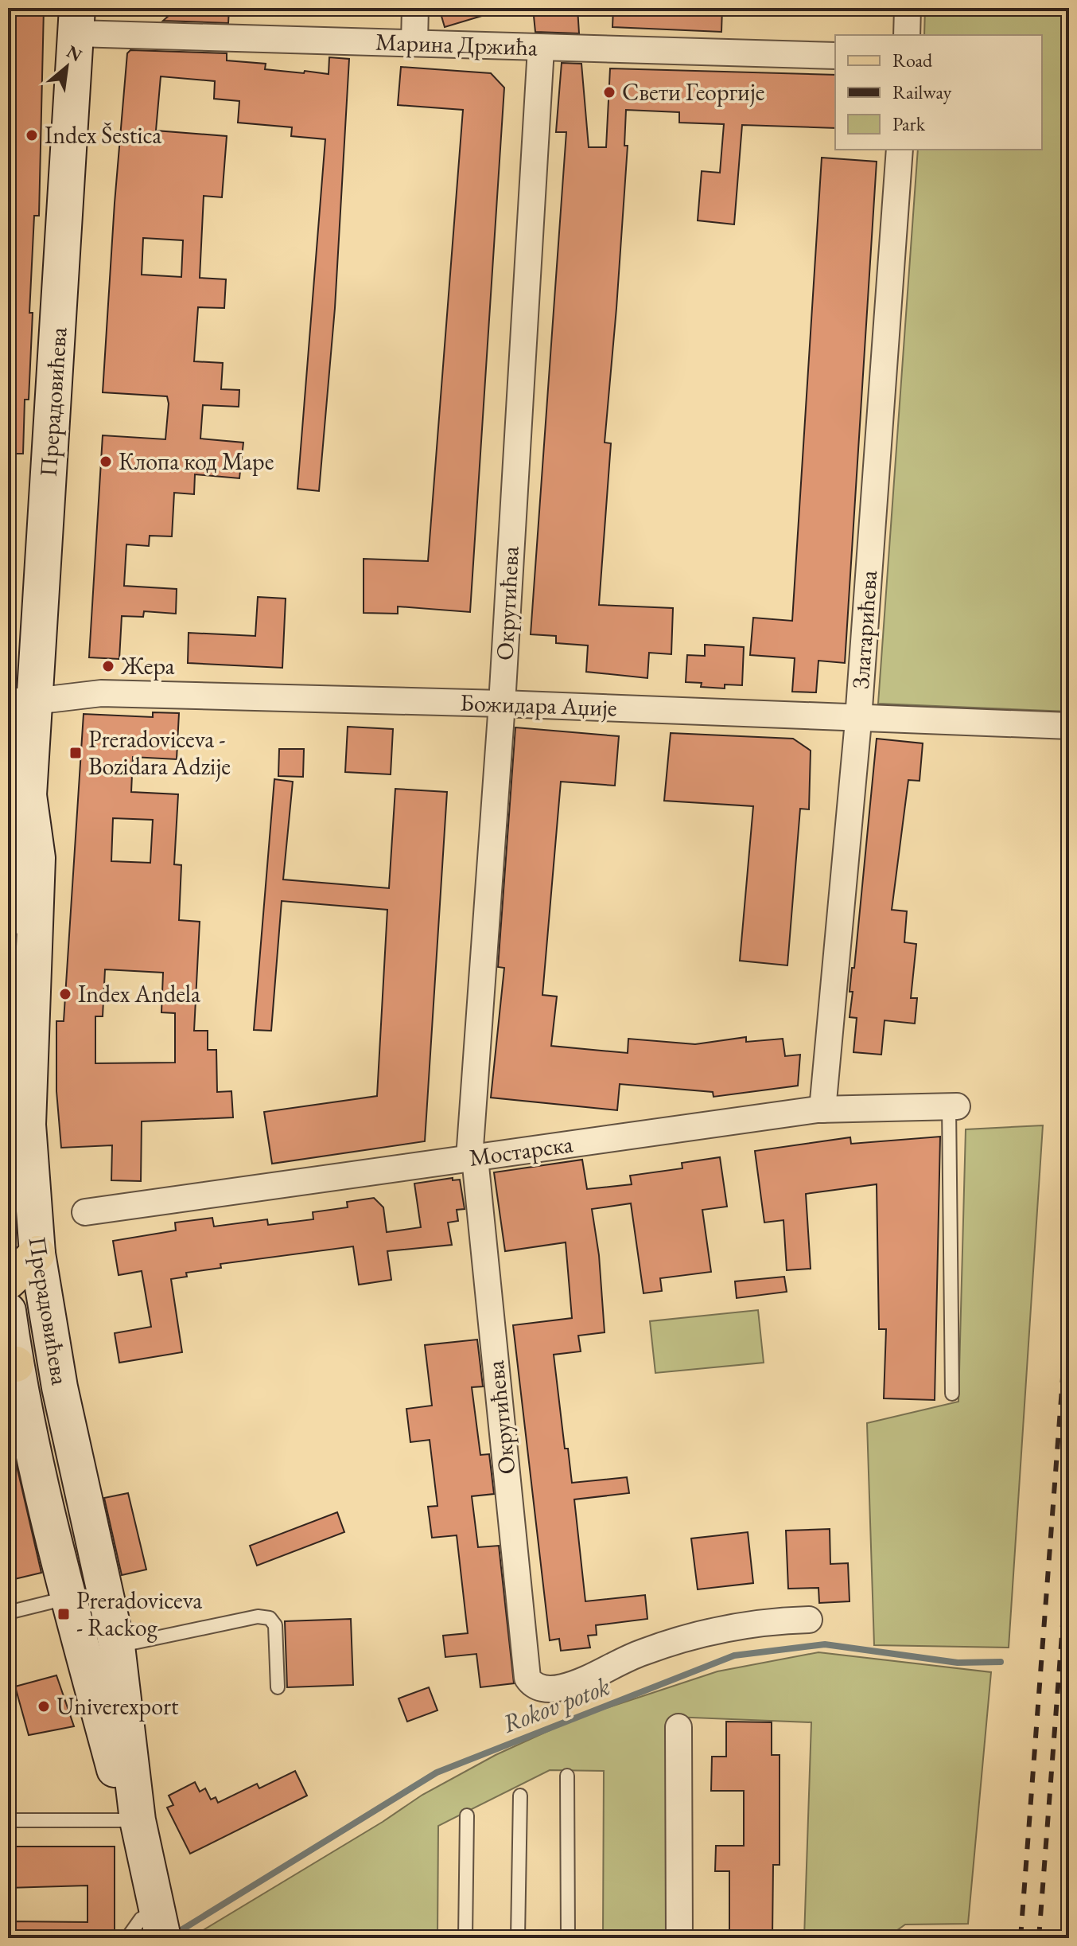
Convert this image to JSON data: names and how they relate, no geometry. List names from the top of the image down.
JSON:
{
  "streets": {
    "main road": ["Прерадовићева"],
    "street": [
      "Марина Држића",
      "Округићева",
      "Златарићева",
      "Божидара Аџије",
      "Мостарска"
    ]
  },
  "crossings": [
    ["Марина Држића", "Прерадовићева"],
    ["Марина Држића", "Округићева"],
    ["Прерадовићева", "Божидара Аџије"],
    ["Округићева", "Божидара Аџије"],
    ["Округићева", "Мостарска"],
    ["Златарићева", "Божидара Аџије"],
    ["Златарићева", "Мостарска"]
  ],
  "water": ["Rokov potok"],
  "places": {
    "other": [
      "Свети Георгије",
      "Index Šestica",
      "Клопа код Маре",
      "Жера",
      "Index Andela",
      "Univerexport"
    ],
    "transit": ["Preradoviceva - Bozidara Adzije", "Preradoviceva - Rackog"]
  },
  "legend": ["Road", "Railway", "Park"],
  "north": "top right"
}
